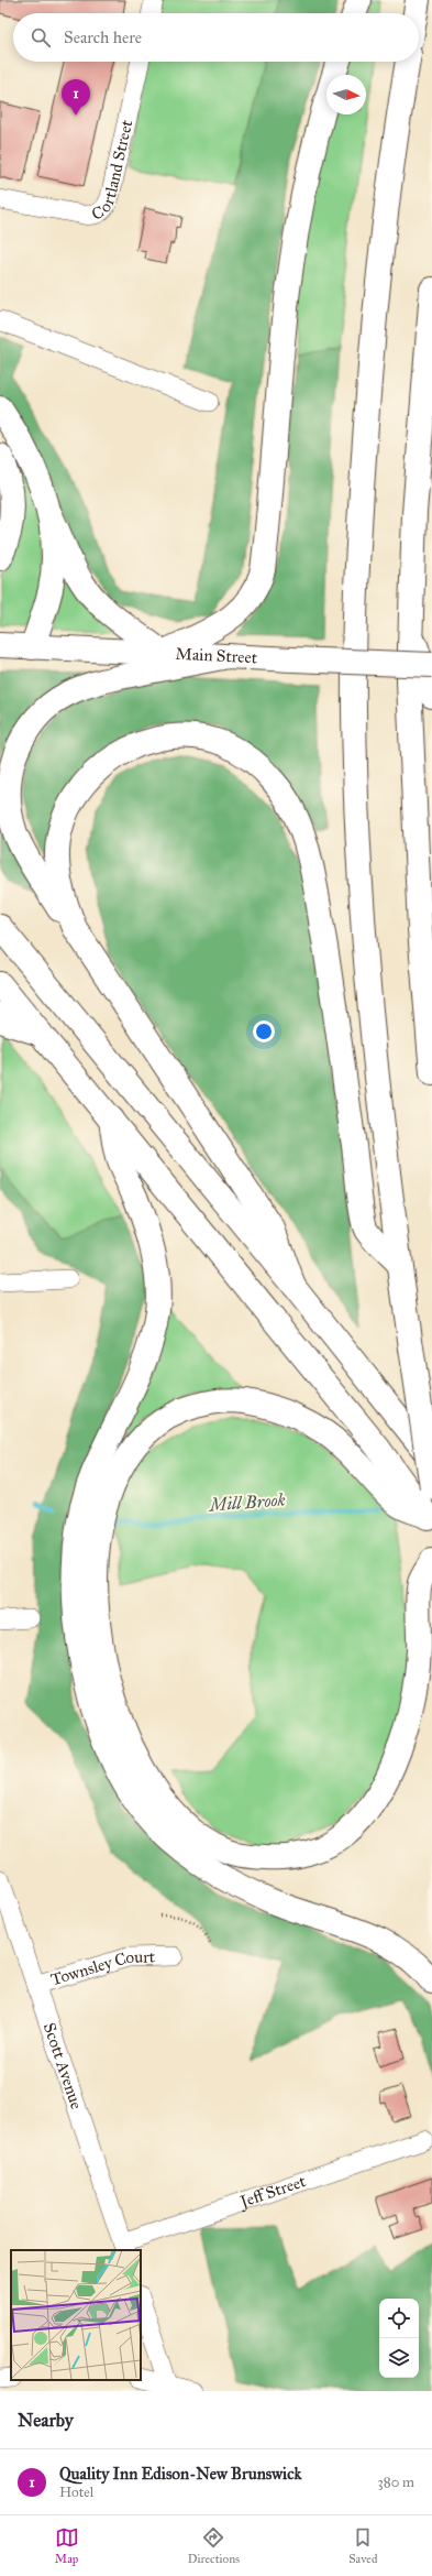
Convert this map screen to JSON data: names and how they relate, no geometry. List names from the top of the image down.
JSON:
{
  "streets": {
    "main road": ["Main Street"],
    "street": [
      "Cortland Street",
      "Townsley Court",
      "Scott Avenue",
      "Jeff Street"
    ]
  },
  "crossings": [
    ["Townsley Court", "Scott Avenue"],
    ["Scott Avenue", "Jeff Street"]
  ],
  "water": ["Mill Brook"],
  "north": "right",
  "page": {
    "search": "Search here",
    "pins": "1",
    "heading": "Nearby",
    "list": [
      {
        "mark": "1",
        "name": "Quality Inn Edison-New Brunswick",
        "note": "Hotel",
        "value": "380 m"
      }
    ],
    "nav": ["Map", "Directions", "Saved"]
  }
}
